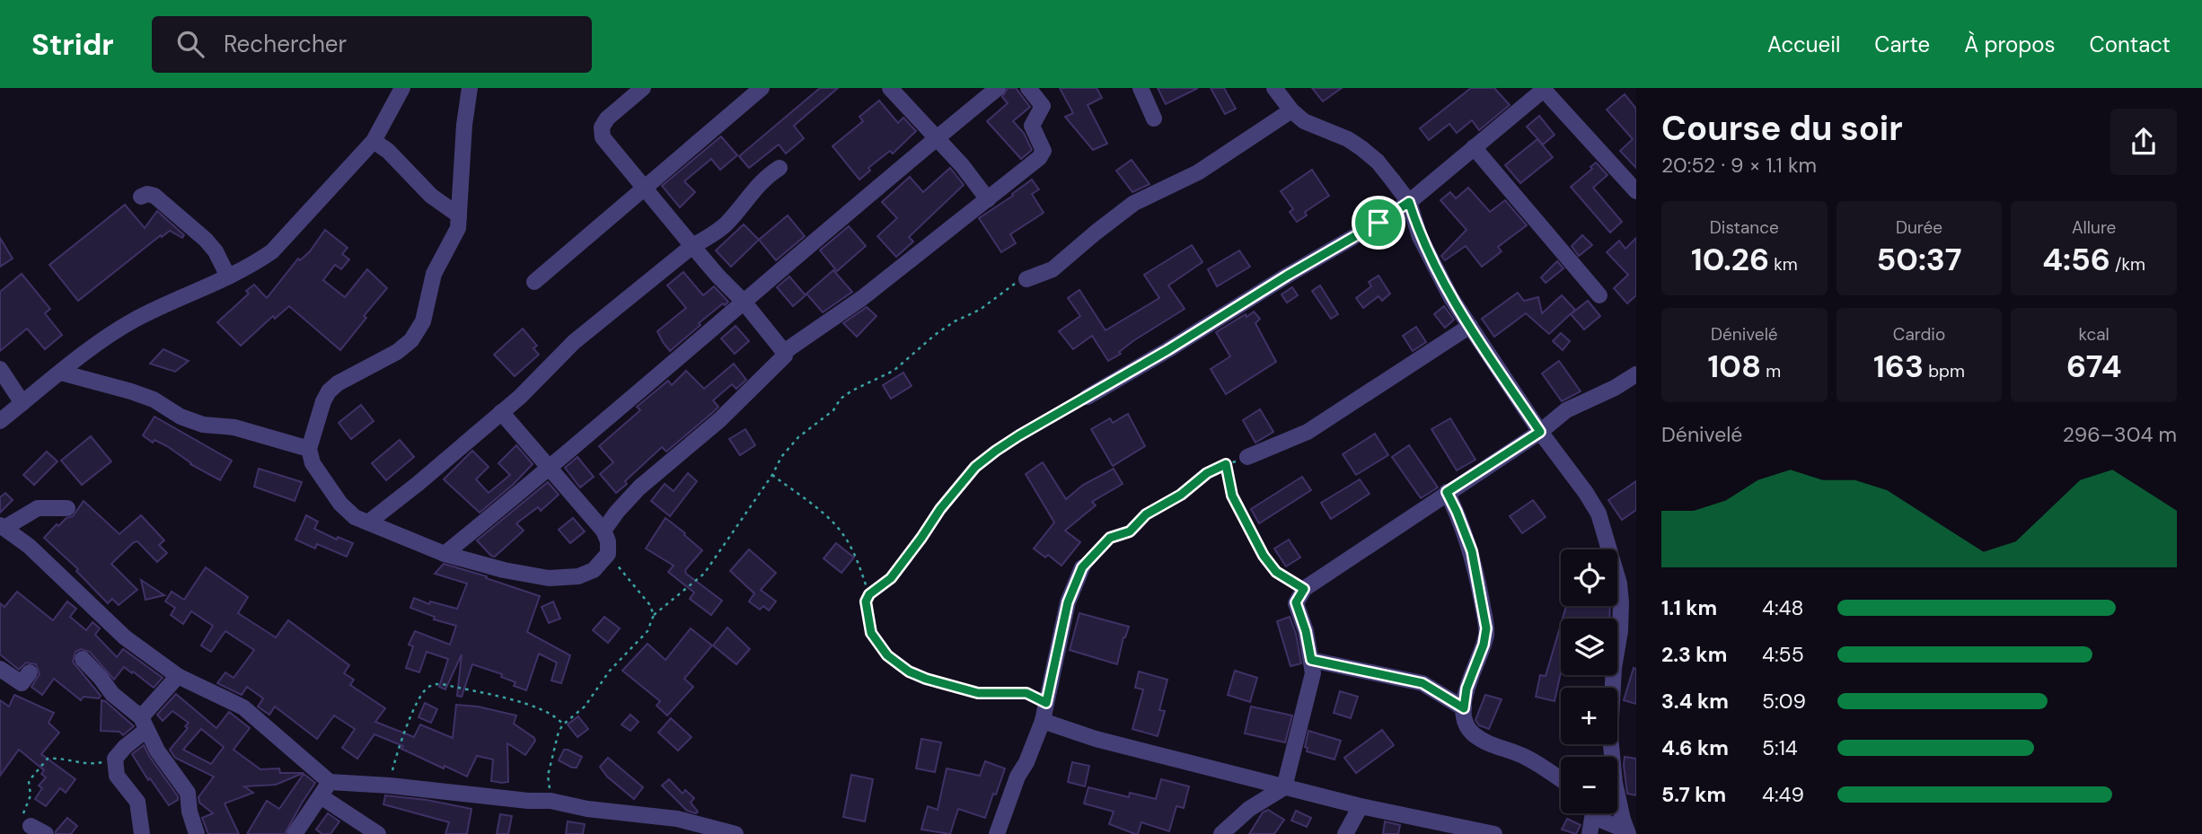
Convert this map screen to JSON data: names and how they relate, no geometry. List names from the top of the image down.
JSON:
{
  "page": {
    "header": "Stridr",
    "search": "Rechercher",
    "nav": [
      "Accueil",
      "Carte",
      "À propos",
      "Contact"
    ],
    "heading": ["Course du soir", "20:52 · 9 × 1.1 km"],
    "stats": [
      ["Distance", "10.26 km"],
      ["Durée", "50:37"],
      ["Allure", "4:56 /km"],
      ["Dénivelé", "108 m"],
      ["Cardio", "163 bpm"],
      ["kcal", "674"]
    ],
    "chart": ["Dénivelé", "296–304 m"],
    "map_buttons": ["+", "−"],
    "list": [
      {
        "name": "1.1 km",
        "note": "4:48"
      },
      {
        "name": "2.3 km",
        "note": "4:55"
      },
      {
        "name": "3.4 km",
        "note": "5:09"
      },
      {
        "name": "4.6 km",
        "note": "5:14"
      },
      {
        "name": "5.7 km",
        "note": "4:49"
      }
    ]
  }
}
